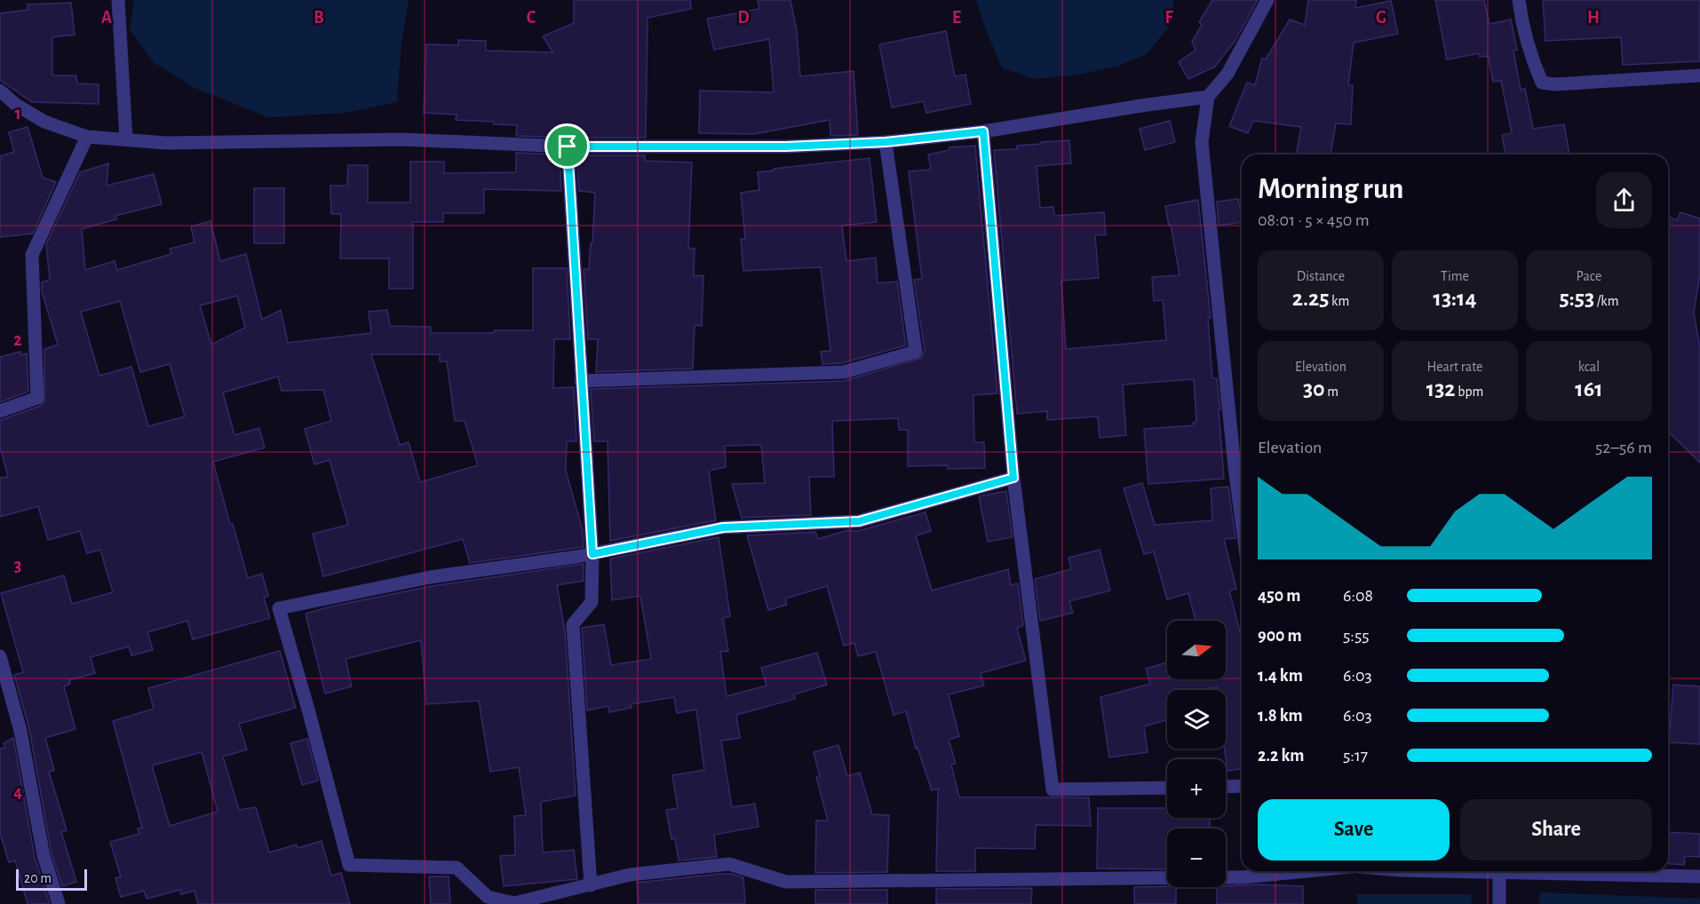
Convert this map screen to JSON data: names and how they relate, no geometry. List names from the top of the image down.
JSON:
{
  "scale_bar": "20 m",
  "north": "right",
  "page": {
    "heading": ["Morning run", "08:01 · 5 × 450 m"],
    "stats": [
      ["Distance", "2.25 km"],
      ["Time", "13:14"],
      ["Pace", "5:53 /km"],
      ["Elevation", "30 m"],
      ["Heart rate", "132 bpm"],
      ["kcal", "161"]
    ],
    "chart": ["Elevation", "52–56 m"],
    "list": [
      {
        "name": "450 m",
        "note": "6:08"
      },
      {
        "name": "900 m",
        "note": "5:55"
      },
      {
        "name": "1.4 km",
        "note": "6:03"
      },
      {
        "name": "1.8 km",
        "note": "6:03"
      },
      {
        "name": "2.2 km",
        "note": "5:17"
      }
    ],
    "map_buttons": ["+", "−"],
    "buttons": ["Save", "Share"],
    "scale": "20 m"
  },
  "grid": {
    "columns": [
      "A",
      "B",
      "C",
      "D",
      "E",
      "F",
      "G",
      "H"
    ],
    "rows": [
      "1",
      "2",
      "3",
      "4"
    ]
  }
}
